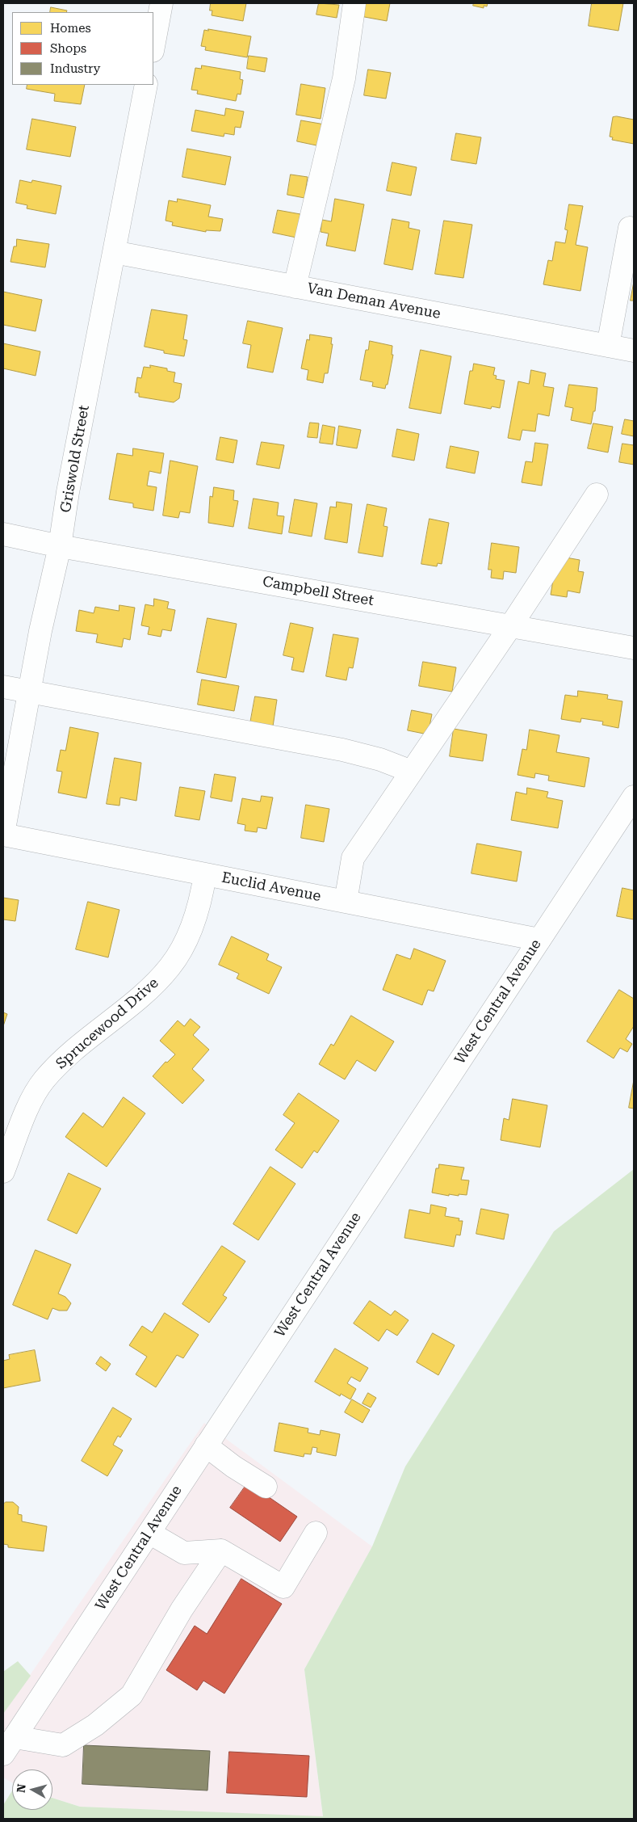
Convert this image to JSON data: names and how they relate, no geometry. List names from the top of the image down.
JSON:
{
  "streets": {
    "street": [
      "Van Deman Avenue",
      "Griswold Street",
      "Campbell Street",
      "Euclid Avenue",
      "West Central Avenue",
      "Sprucewood Drive"
    ]
  },
  "crossings": [
    ["Van Deman Avenue", "Griswold Street"],
    ["Griswold Street", "Campbell Street"],
    ["Griswold Street", "Euclid Avenue"],
    ["Euclid Avenue", "West Central Avenue"],
    ["Euclid Avenue", "Sprucewood Drive"]
  ],
  "legend": ["Homes", "Shops", "Industry"],
  "north": "left"
}
